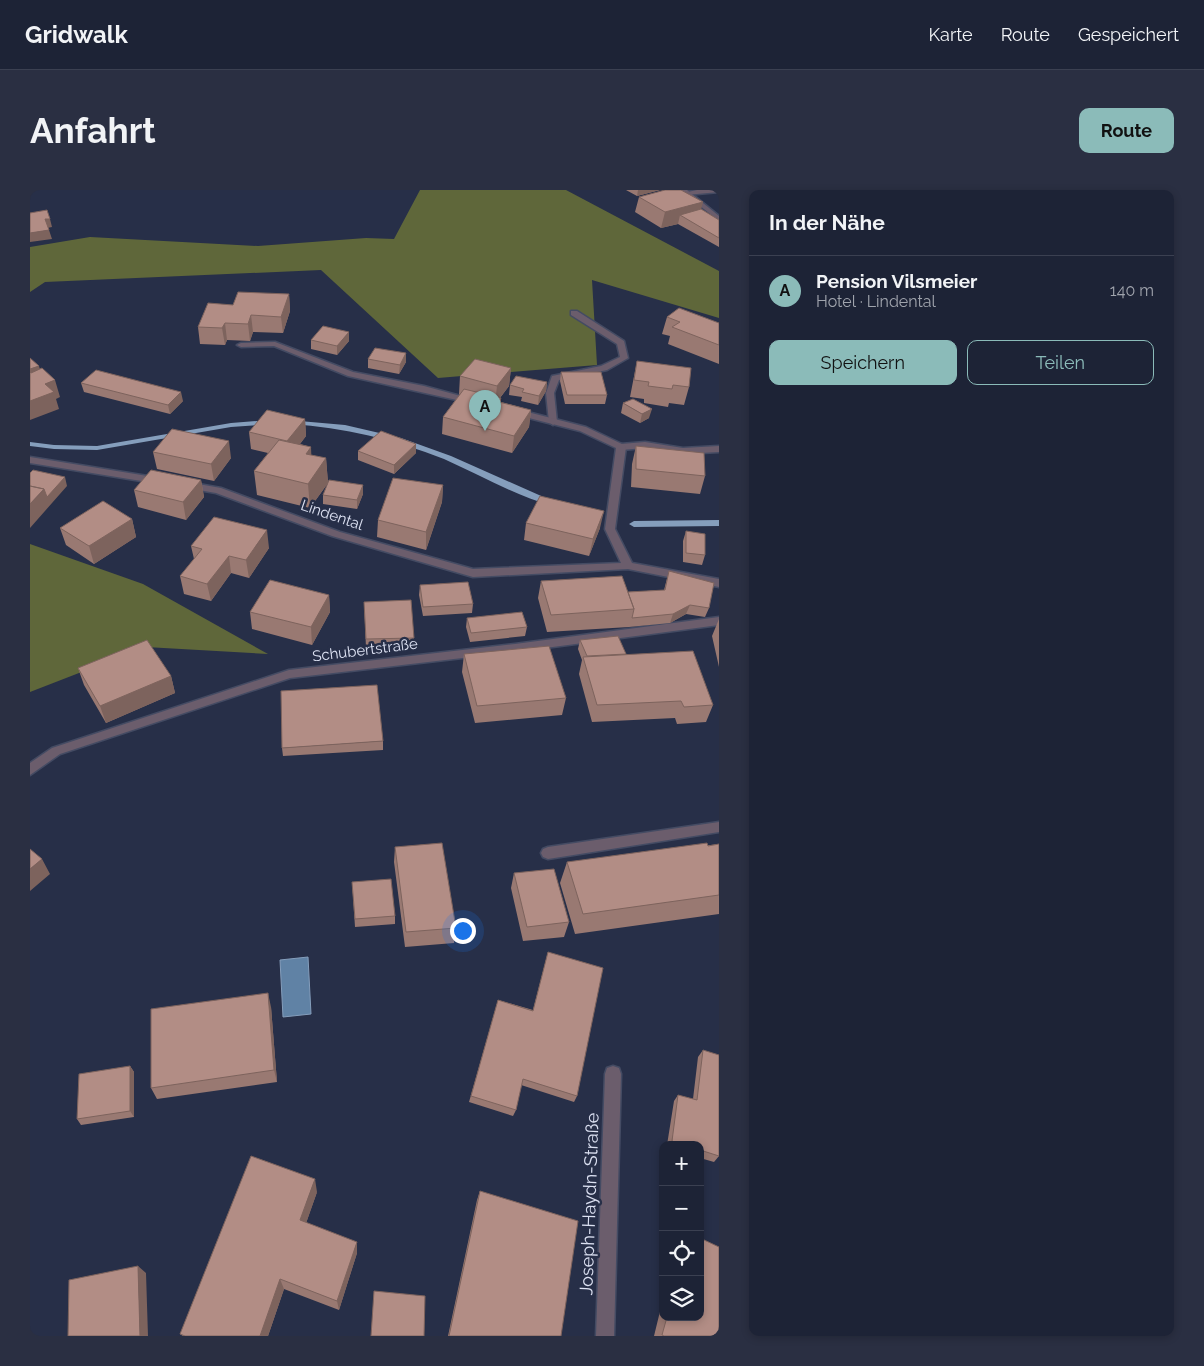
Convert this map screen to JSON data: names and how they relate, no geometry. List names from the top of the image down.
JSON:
{
  "streets": {
    "street": ["Lindental", "Schubertstraße", "Joseph-Haydn-Straße"]
  },
  "page": {
    "header": "Gridwalk",
    "nav": ["Karte", "Route", "Gespeichert"],
    "buttons": [
      "Route",
      ["Speichern", "Teilen"]
    ],
    "title": "Anfahrt",
    "heading": "In der Nähe",
    "list": [
      {
        "mark": "A",
        "name": "Pension Vilsmeier",
        "note": "Hotel · Lindental",
        "value": "140 m"
      }
    ],
    "pins": "A",
    "map_buttons": ["+", "−"]
  }
}
